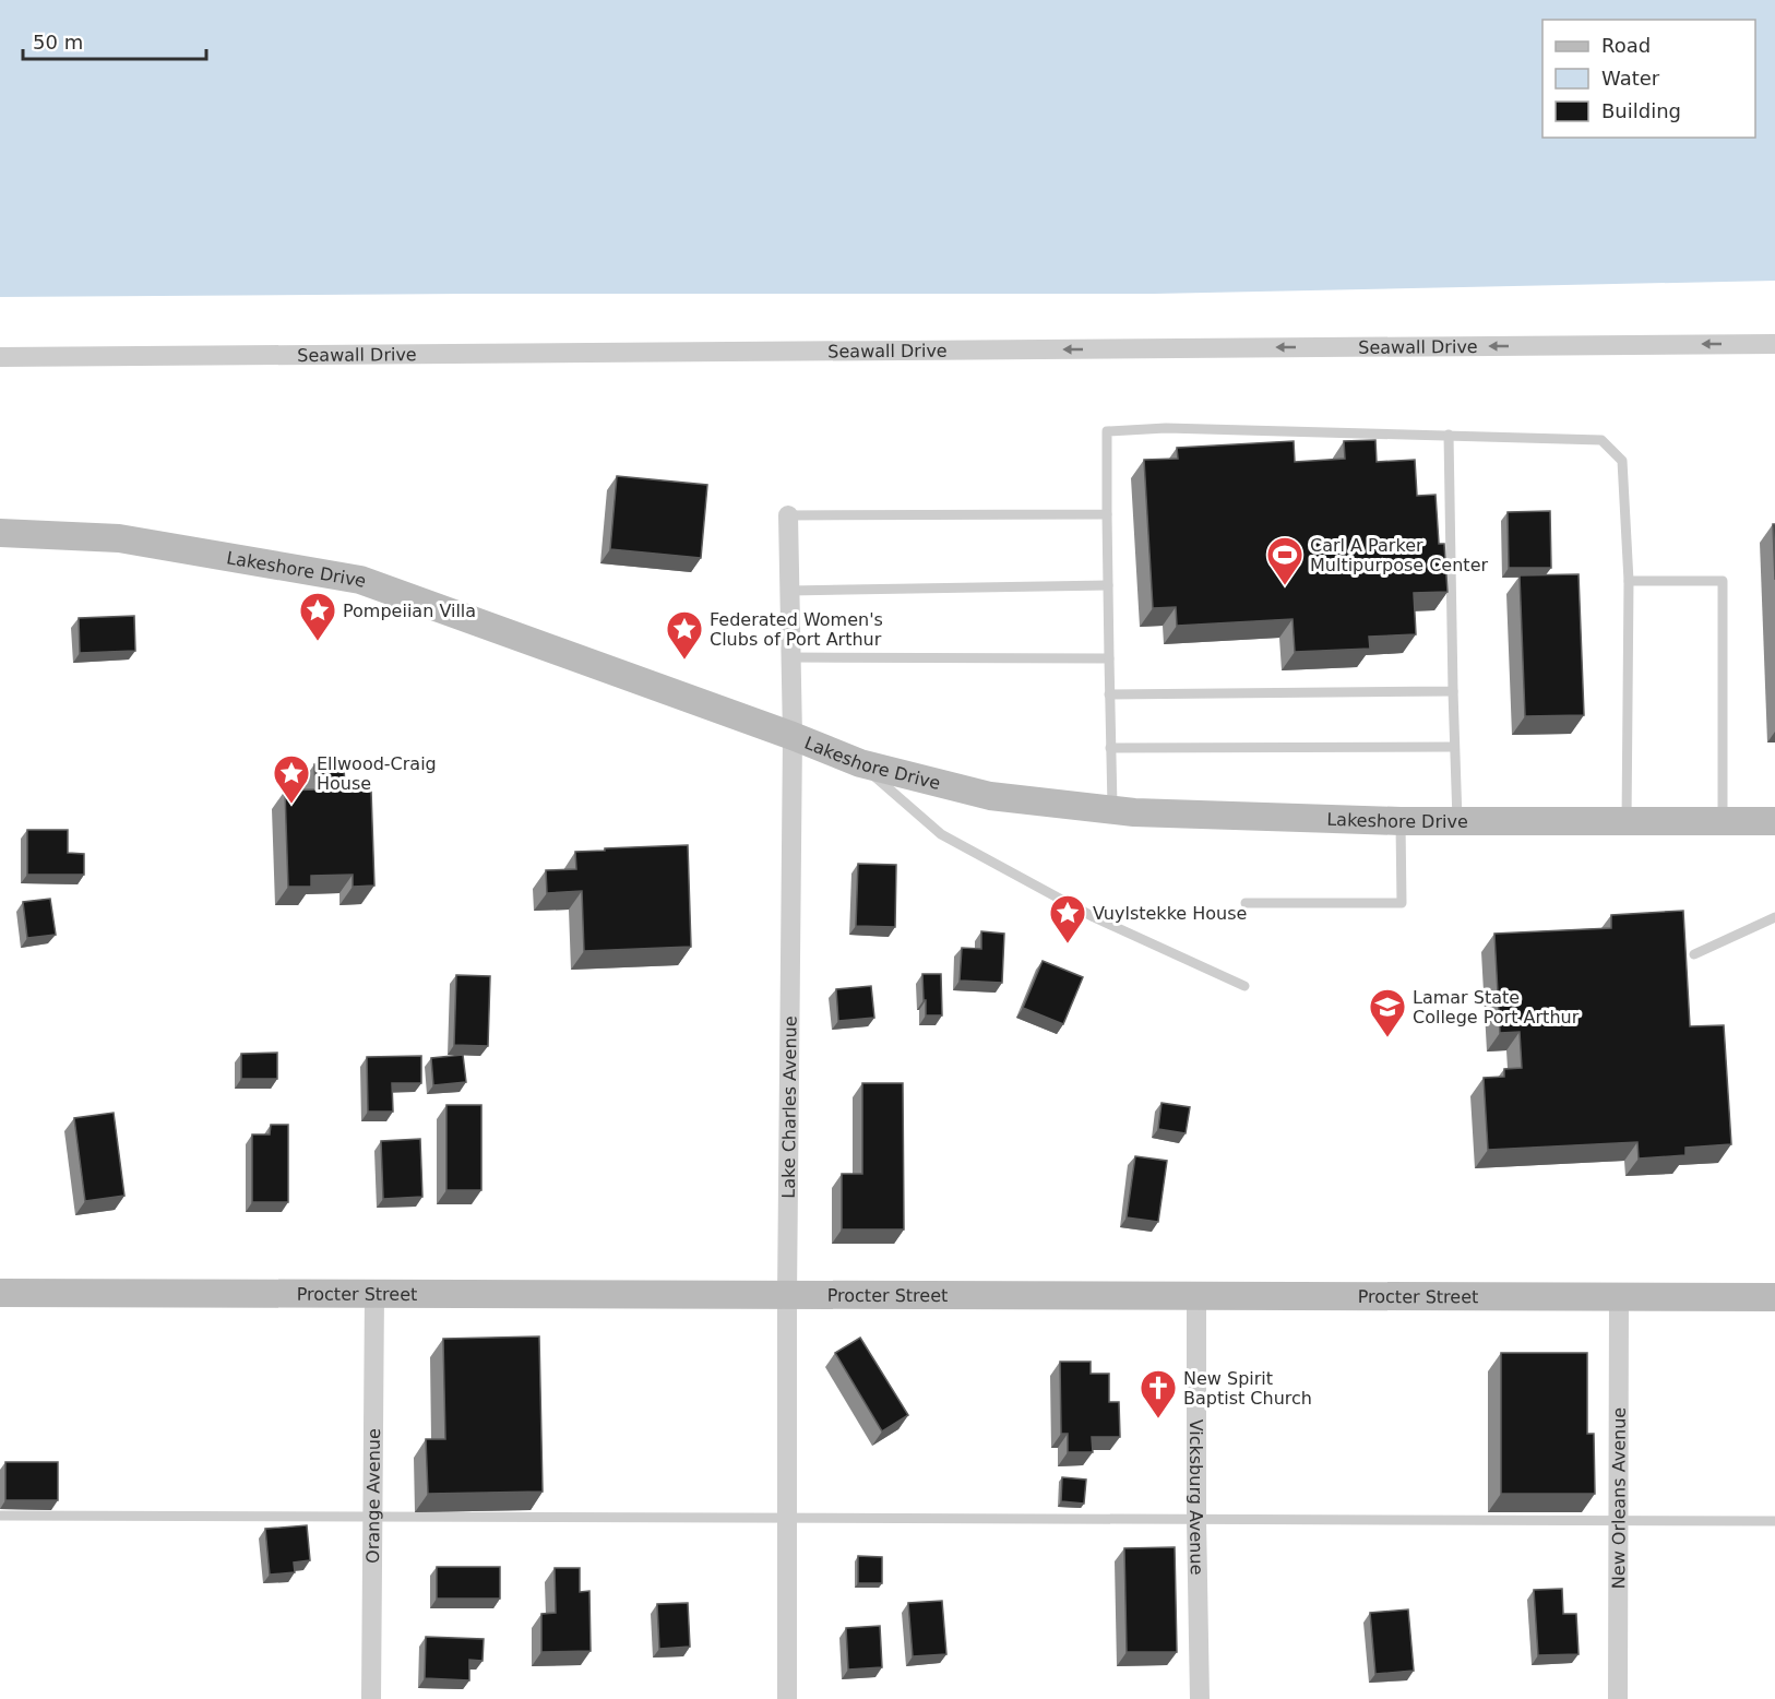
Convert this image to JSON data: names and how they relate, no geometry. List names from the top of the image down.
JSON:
{
  "streets": {
    "street": [
      "Seawall Drive",
      "Lakeshore Drive",
      "Lake Charles Avenue",
      "Procter Street",
      "Orange Avenue",
      "Vicksburg Avenue",
      "New Orleans Avenue"
    ]
  },
  "crossings": [
    ["Lakeshore Drive", "Lake Charles Avenue"],
    ["Lake Charles Avenue", "Procter Street"],
    ["Procter Street", "Orange Avenue"],
    ["Procter Street", "Vicksburg Avenue"],
    ["Procter Street", "New Orleans Avenue"]
  ],
  "one_way": ["Seawall Drive"],
  "places": {
    "sports": ["Carl A Parker Multipurpose Center"],
    "place": [
      "Pompeiian Villa",
      "Federated Women's Clubs of Port Arthur",
      "Ellwood-Craig House",
      "Vuylstekke House"
    ],
    "school or university": ["Lamar State College Port Arthur"],
    "church": ["New Spirit Baptist Church"]
  },
  "legend": ["Road", "Water", "Building"],
  "scale_bar": "50 m"
}
